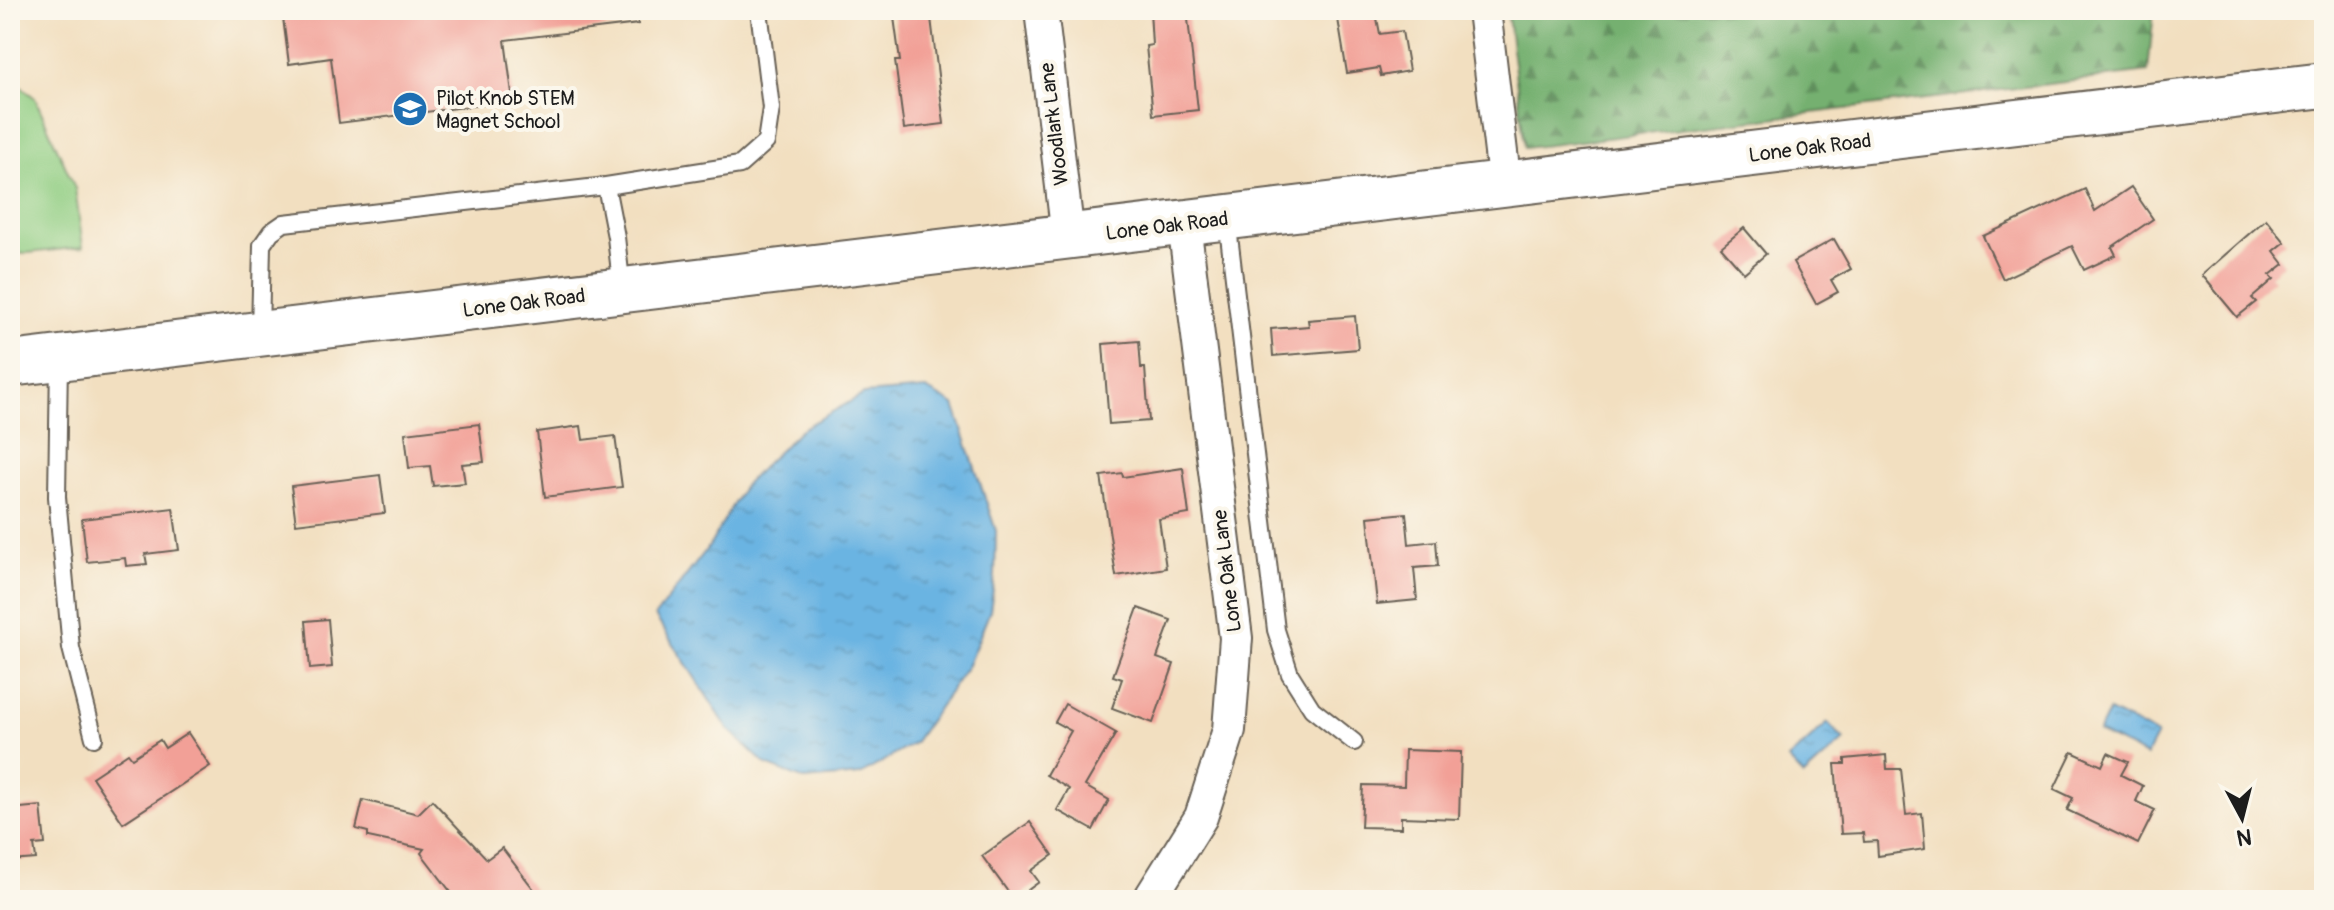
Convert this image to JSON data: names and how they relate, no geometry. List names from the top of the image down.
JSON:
{
  "streets": {
    "main road": ["Lone Oak Road"],
    "street": ["Woodlark Lane", "Lone Oak Lane"]
  },
  "crossings": [
    ["Woodlark Lane", "Lone Oak Road"],
    ["Lone Oak Road", "Lone Oak Lane"]
  ],
  "places": {
    "school or university": ["Pilot Knob STEM Magnet School"]
  },
  "north": "bottom"
}
